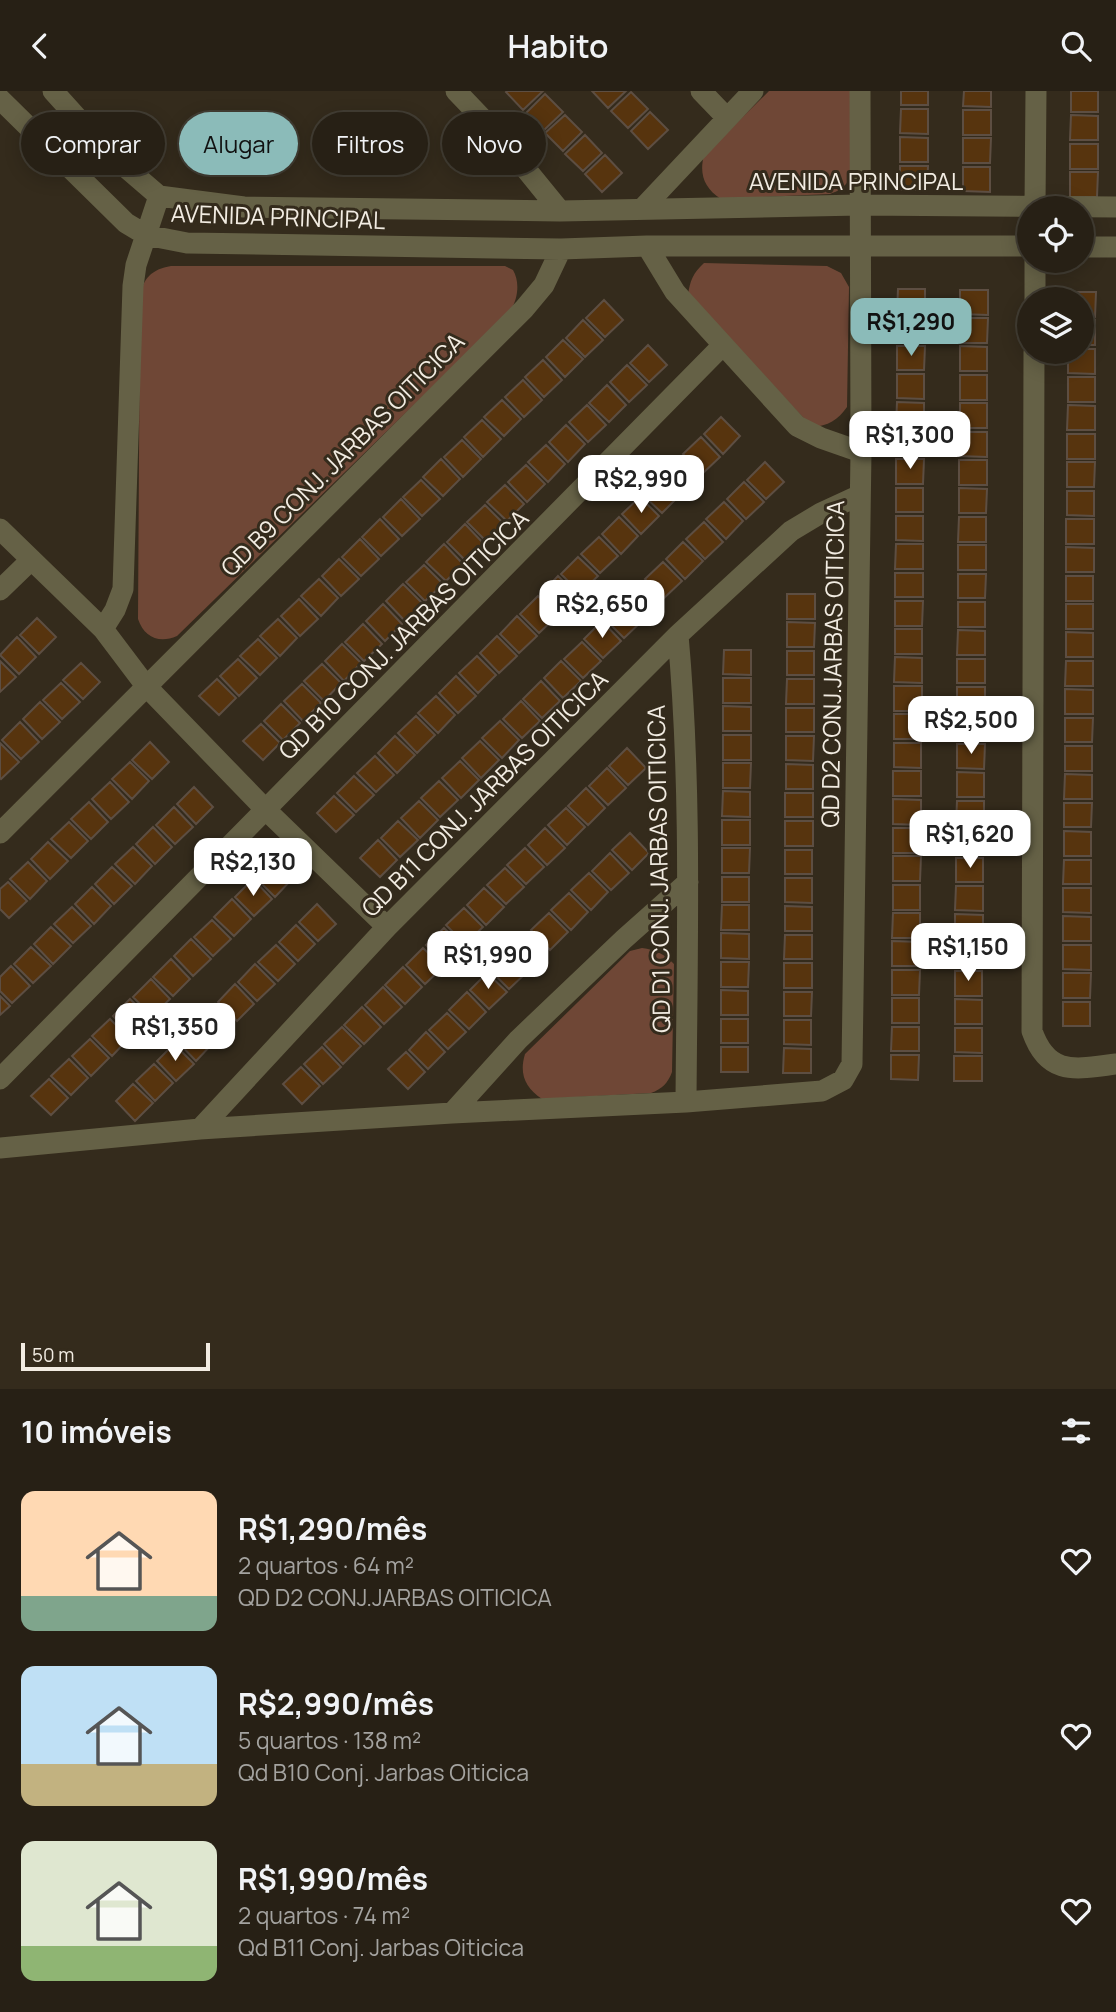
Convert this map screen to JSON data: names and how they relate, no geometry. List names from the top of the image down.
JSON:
{
  "streets": {
    "street": [
      "AVENIDA PRINCIPAL",
      "QD B9 CONJ. JARBAS OITICICA",
      "QD B10 CONJ. JARBAS OITICICA",
      "QD D2 CONJ.JARBAS OITICICA",
      "QD B11 CONJ. JARBAS OITICICA",
      "QD D1 CONJ. JARBAS OITICICA"
    ]
  },
  "crossings": [
    ["AVENIDA PRINCIPAL", "QD B9 CONJ. JARBAS OITICICA"],
    ["AVENIDA PRINCIPAL", "QD D2 CONJ.JARBAS OITICICA"],
    ["QD D2 CONJ.JARBAS OITICICA", "QD B11 CONJ. JARBAS OITICICA"],
    ["QD D2 CONJ.JARBAS OITICICA", "QD D1 CONJ. JARBAS OITICICA"],
    ["QD B11 CONJ. JARBAS OITICICA", "QD D1 CONJ. JARBAS OITICICA"]
  ],
  "scale_bar": "50 m",
  "page": {
    "header": "Habito",
    "chip": [
      "Comprar",
      "Alugar",
      "Filtros",
      "Novo"
    ],
    "price": [
      "R$1,290",
      "R$1,300",
      "R$2,990",
      "R$2,650",
      "R$2,500",
      "R$1,620",
      "R$2,130",
      "R$1,150",
      "R$1,990",
      "R$1,350"
    ],
    "scale": "50 m",
    "heading": "10 imóveis",
    "list": [
      {
        "name": "R$1,290/mês",
        "note": "2 quartos · 64 m² · QD D2 CONJ.JARBAS OITICICA"
      },
      {
        "name": "R$2,990/mês",
        "note": "5 quartos · 138 m² · Qd B10 Conj. Jarbas Oiticica"
      },
      {
        "name": "R$1,990/mês",
        "note": "2 quartos · 74 m² · Qd B11 Conj. Jarbas Oiticica"
      }
    ]
  }
}
